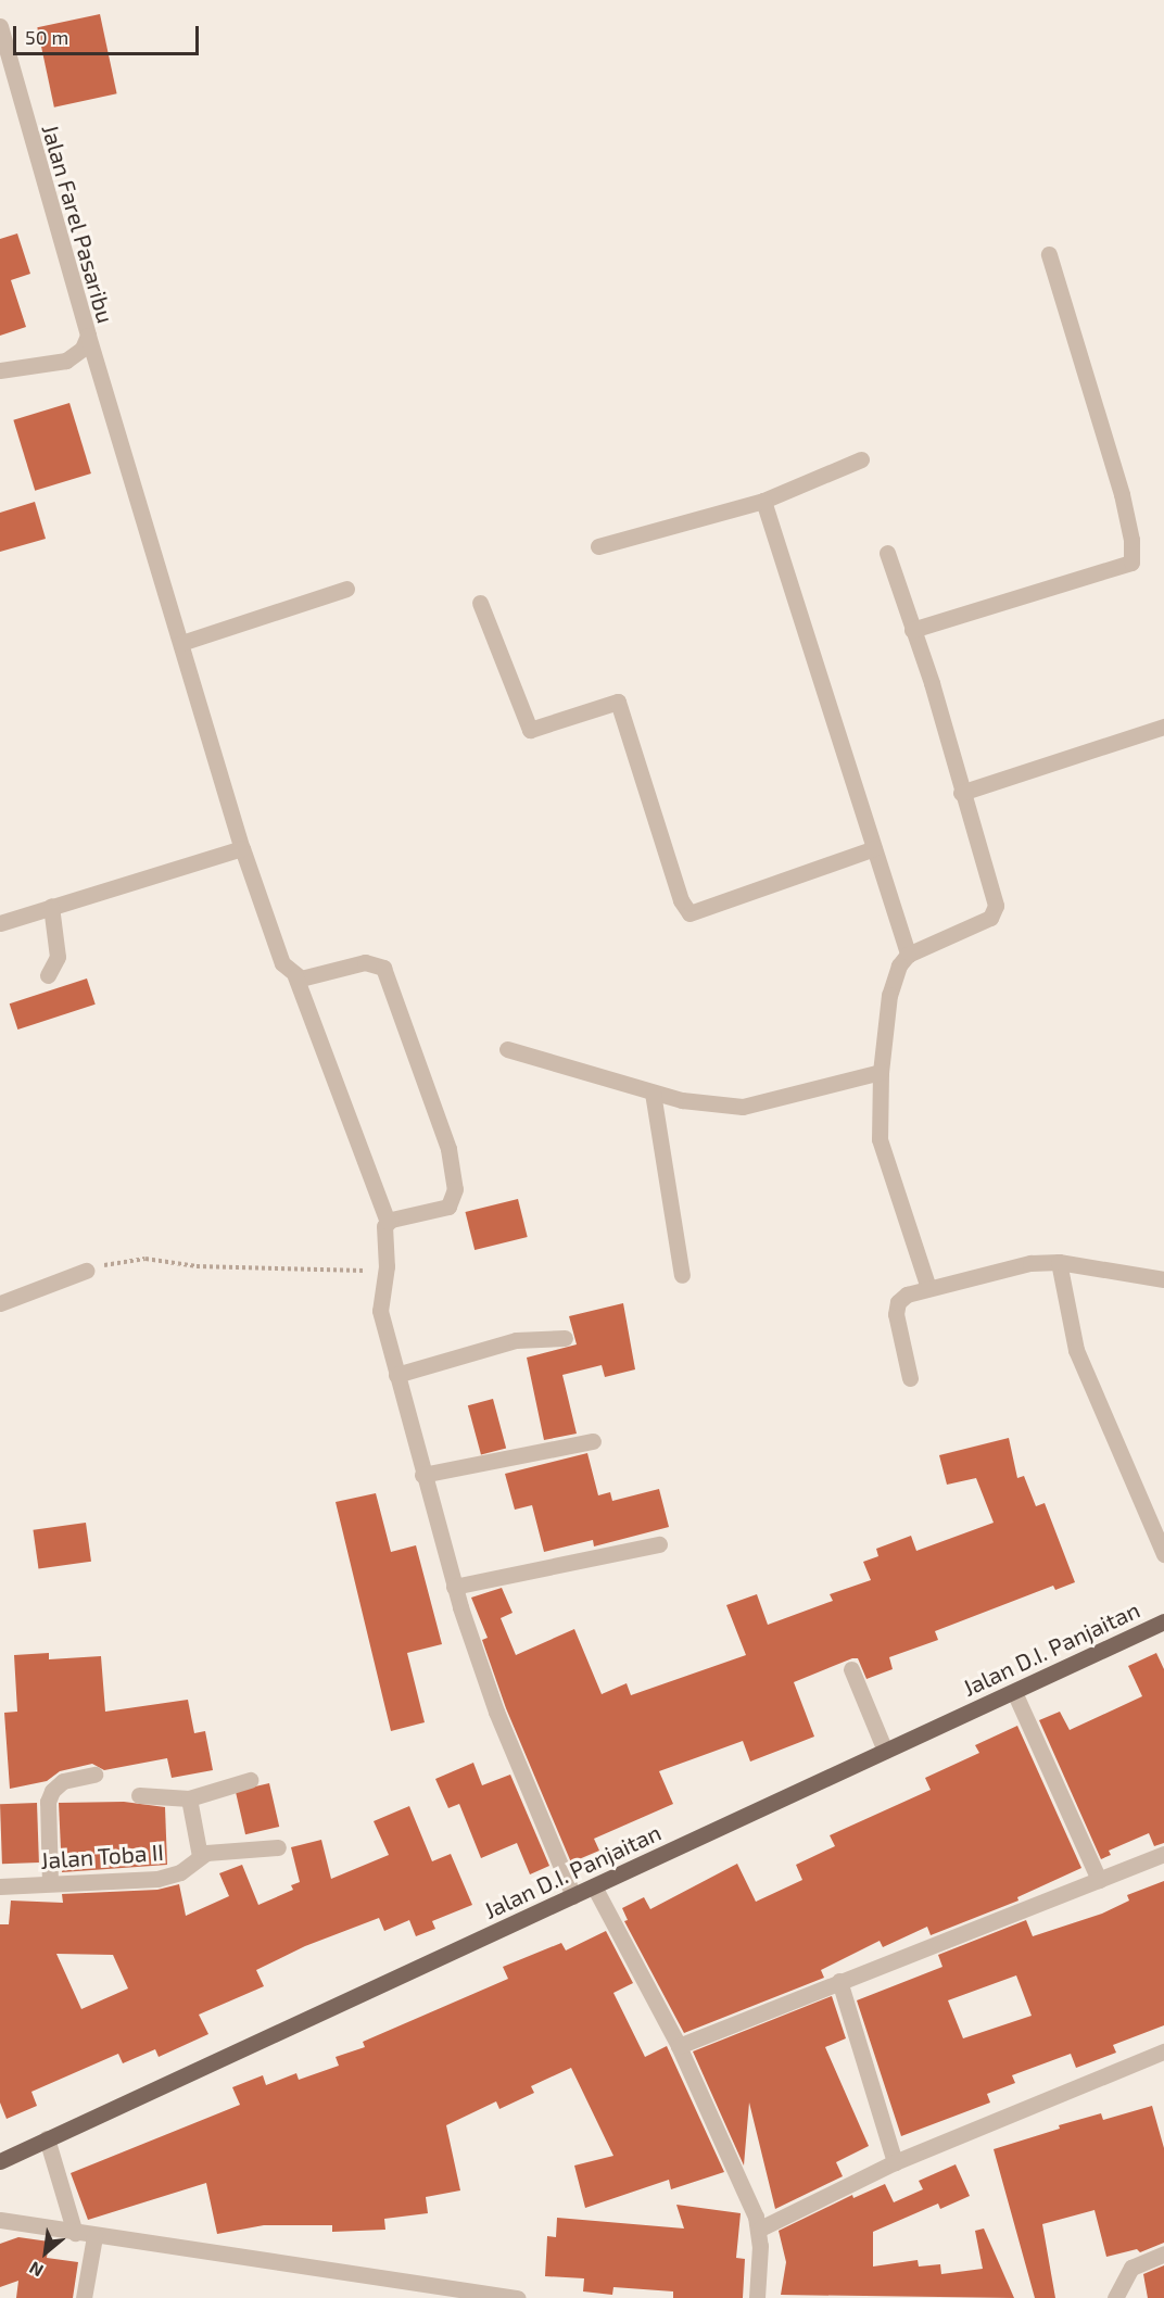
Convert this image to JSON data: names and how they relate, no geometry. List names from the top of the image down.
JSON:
{
  "streets": {
    "main road": ["Jalan D.I. Panjaitan"],
    "street": ["Jalan Farel Pasaribu", "Jalan Toba II"]
  },
  "scale_bar": "50 m",
  "north": "bottom left"
}
